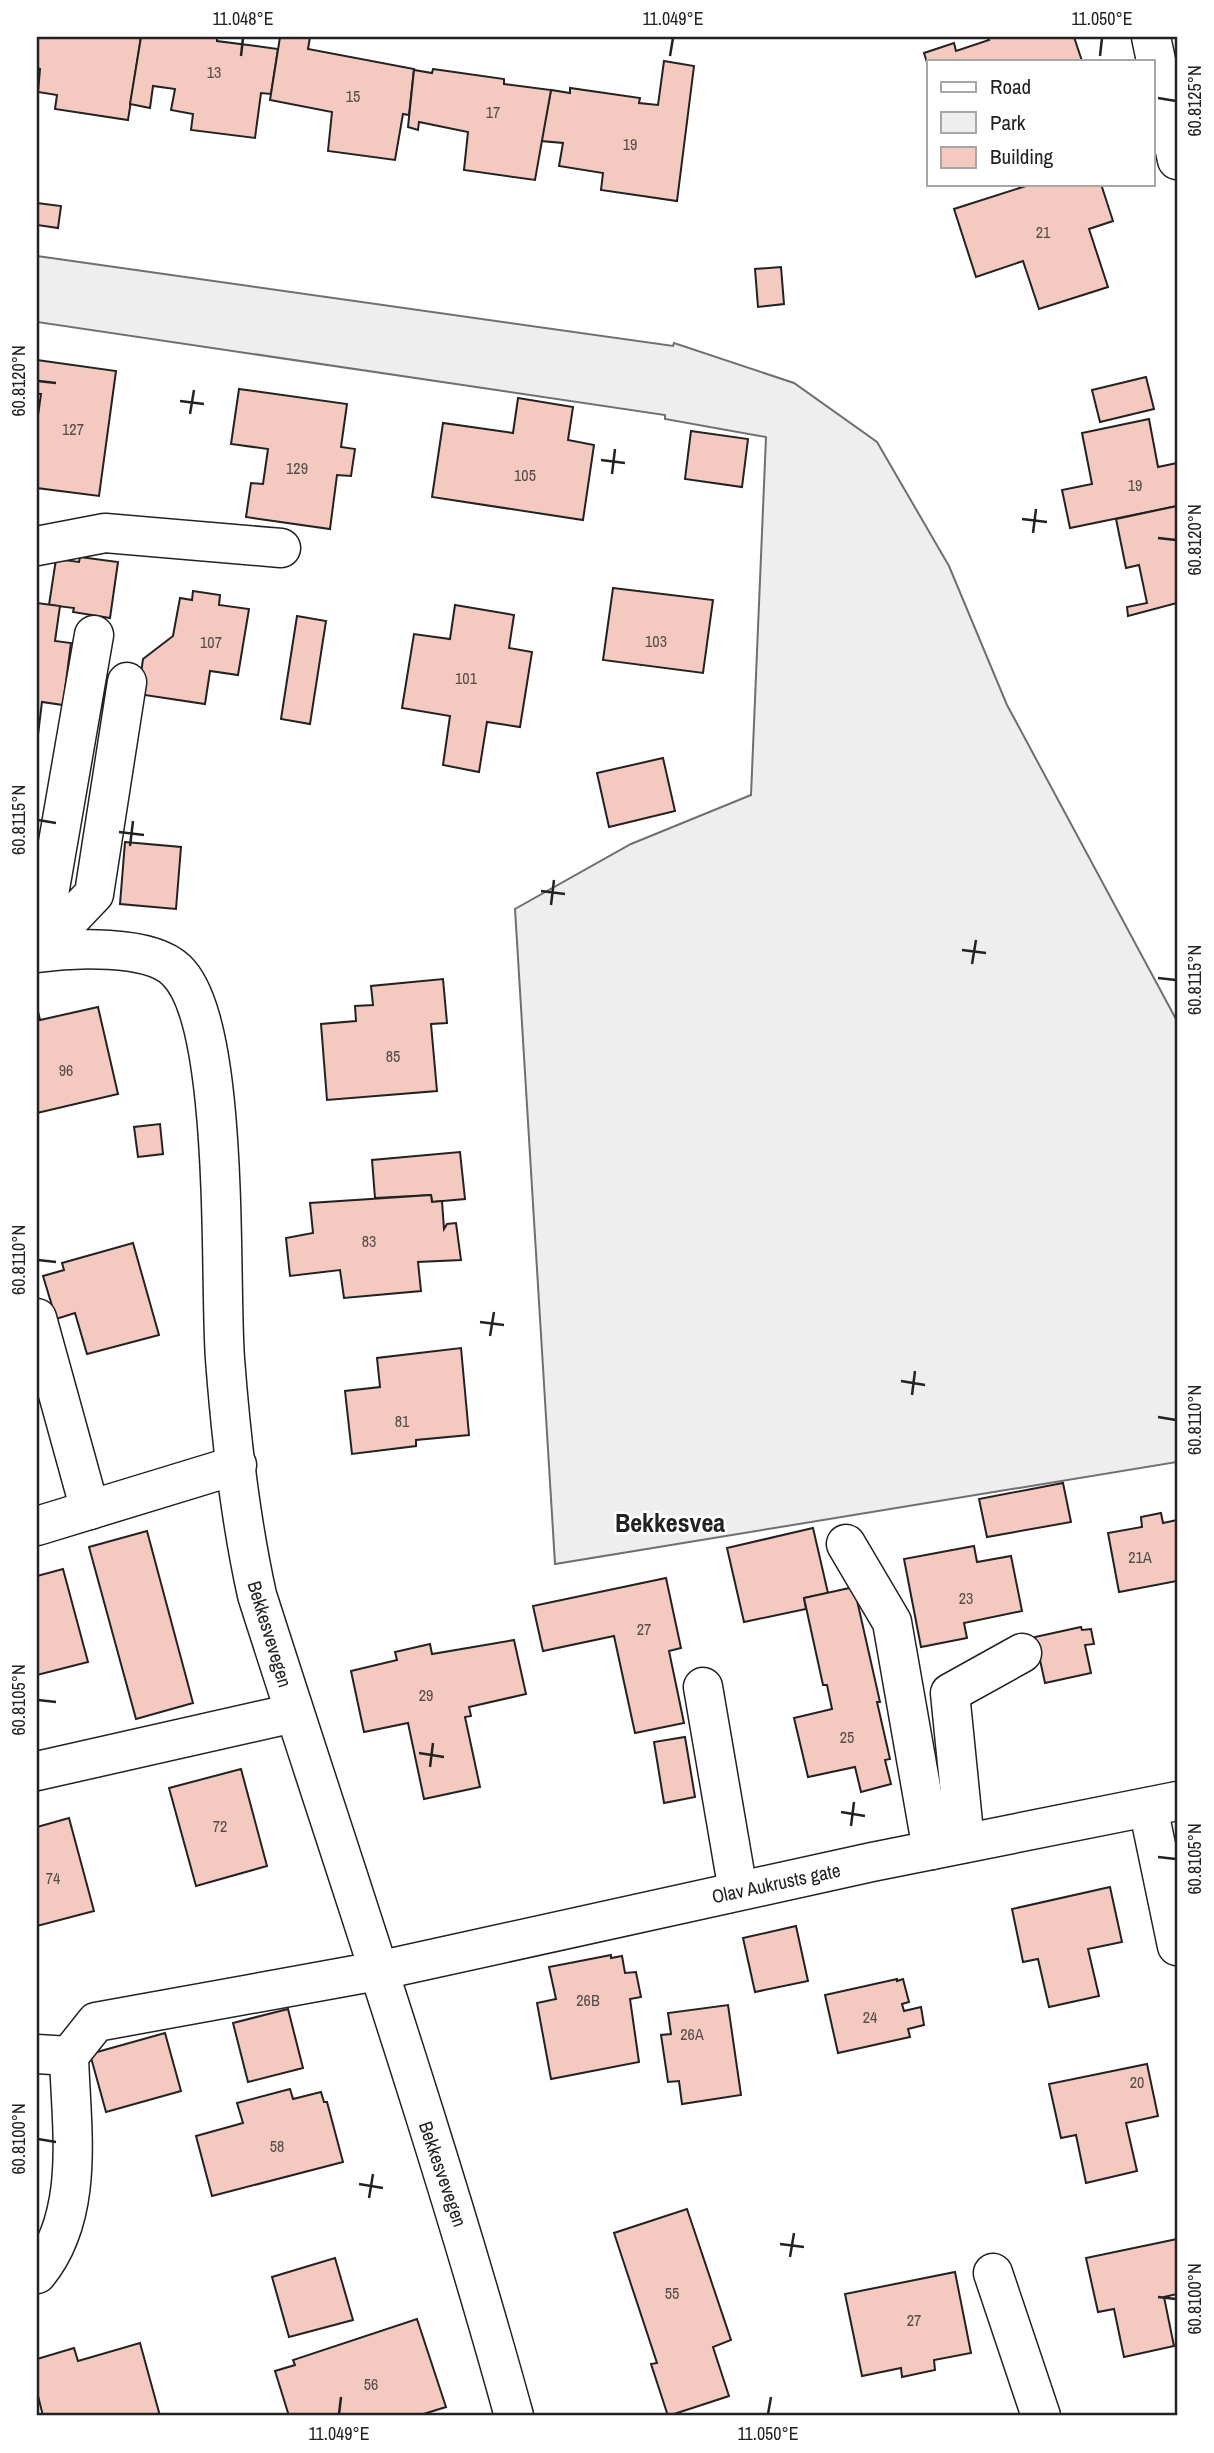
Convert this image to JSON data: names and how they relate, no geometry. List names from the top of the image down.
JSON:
{
  "streets": {
    "street": ["Bekkesvevegen", "Olav Aukrusts gate"]
  },
  "crossings": [
    ["Bekkesvevegen", "Olav Aukrusts gate"]
  ],
  "districts": ["Bekkesvea"],
  "house_numbers": [
    "13",
    "15",
    "17",
    "19",
    "21",
    "127",
    "129",
    "105",
    "19",
    "103",
    "107",
    "101",
    "85",
    "96",
    "83",
    "81",
    "21A",
    "23",
    "27",
    "29",
    "25",
    "72",
    "74",
    "26B",
    "24",
    "26A",
    "20",
    "58",
    "55",
    "27",
    "56"
  ],
  "legend": ["Road", "Park", "Building"],
  "coordinates": [
    "11.048°E",
    "11.049°E",
    "11.050°E",
    "60.8125°N",
    "60.8120°N",
    "60.8115°N",
    "60.8110°N",
    "60.8105°N",
    "60.8100°N"
  ]
}
